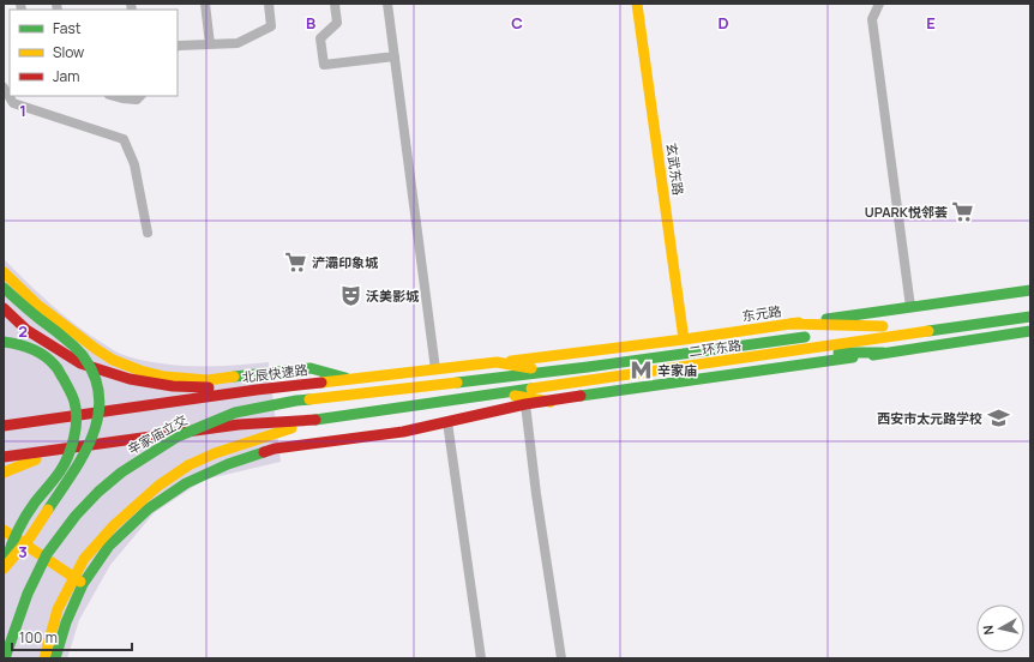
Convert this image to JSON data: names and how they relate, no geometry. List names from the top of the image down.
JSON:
{
  "streets": {
    "main road": [
      "玄武东路",
      "东元路",
      "二环东路",
      "北辰快速路",
      "辛家庙立交"
    ]
  },
  "crossings": [
    ["玄武东路", "东元路"],
    ["东元路", "北辰快速路"],
    ["东元路", "辛家庙立交"],
    ["北辰快速路", "辛家庙立交"]
  ],
  "places": {
    "supermarket": ["UPARK悦邻荟", "浐灞印象城"],
    "theatre": ["沃美影城"],
    "metro station": ["辛家庙"],
    "school or university": ["西安市太元路学校"]
  },
  "legend": ["Fast", "Slow", "Jam"],
  "scale_bar": "100 m",
  "north": "left",
  "grid": {
    "columns": [
      "B",
      "C",
      "D",
      "E"
    ],
    "rows": ["1", "2", "3"]
  }
}
